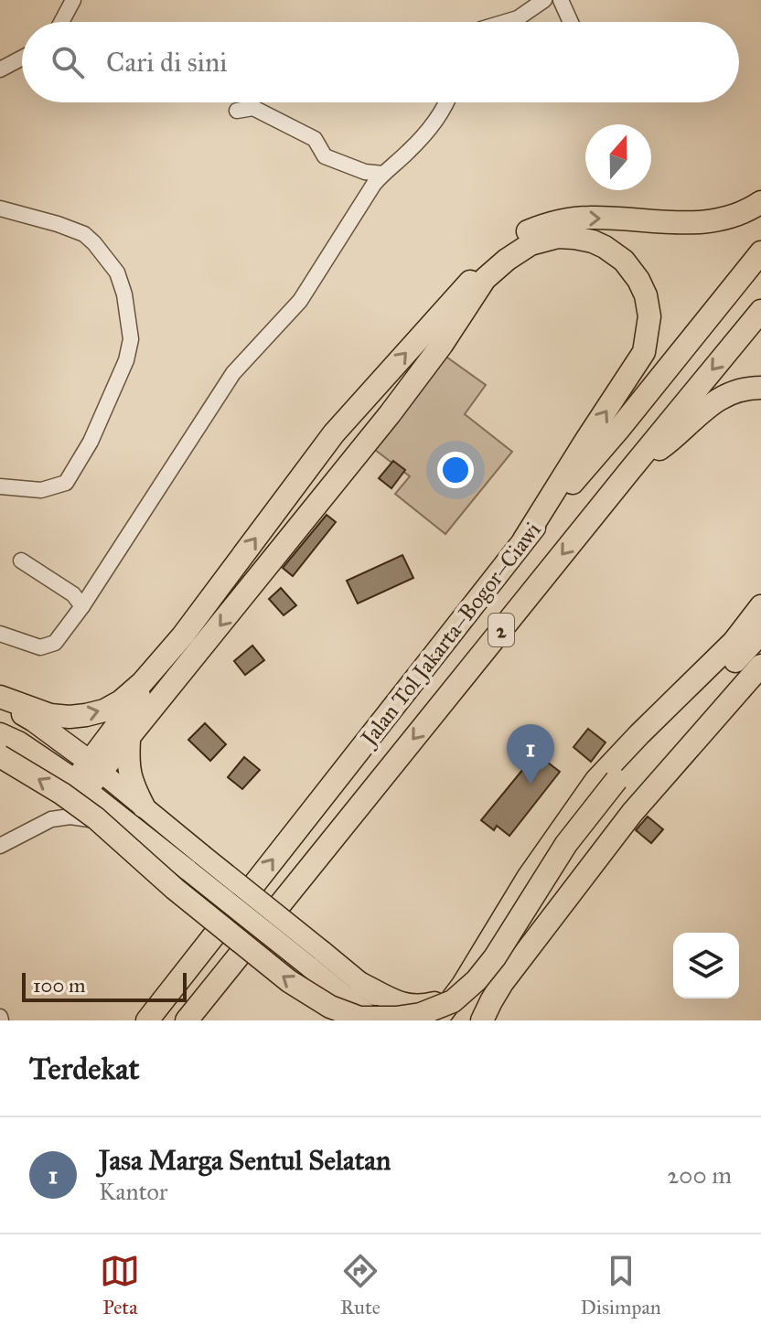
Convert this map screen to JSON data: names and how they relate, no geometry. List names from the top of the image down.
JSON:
{
  "streets": {
    "highway": ["2", "Jalan Tol Jakarta–Bogor–Ciawi"]
  },
  "scale_bar": "100 m",
  "north": "top",
  "page": {
    "search": "Cari di sini",
    "pins": "1",
    "scale": "100 m",
    "heading": "Terdekat",
    "list": [
      {
        "mark": "1",
        "name": "Jasa Marga Sentul Selatan",
        "note": "Kantor",
        "value": "200 m"
      }
    ],
    "nav": ["Peta", "Rute", "Disimpan"]
  }
}
